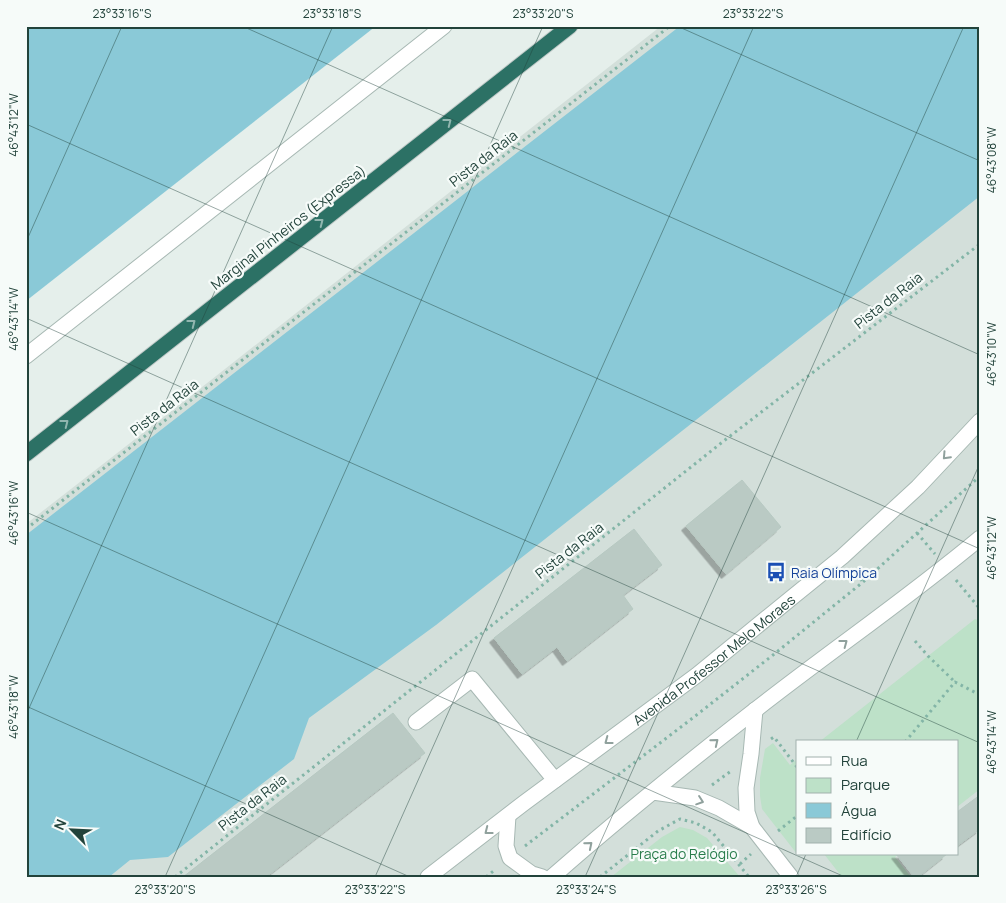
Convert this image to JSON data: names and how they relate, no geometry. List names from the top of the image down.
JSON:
{
  "streets": {
    "highway": ["Marginal Pinheiros (Expressa)"],
    "street": ["Avenida Professor Melo Moraes"],
    "path": ["Pista da Raia"]
  },
  "one_way": ["Marginal Pinheiros (Expressa)"],
  "parks": ["Praça do Relógio"],
  "places": {
    "bus stop": ["Raia Olímpica"]
  },
  "legend": [
    "Rua",
    "Parque",
    "Água",
    "Edifício"
  ],
  "north": "top left",
  "coordinates": [
    "23°33'16\"S",
    "23°33'18\"S",
    "23°33'20\"S",
    "23°33'22\"S",
    "46°43'12\"W",
    "46°43'08\"W",
    "46°43'14\"W",
    "46°43'10\"W",
    "46°43'16\"W",
    "46°43'18\"W",
    "23°33'24\"S",
    "23°33'26\"S"
  ]
}
